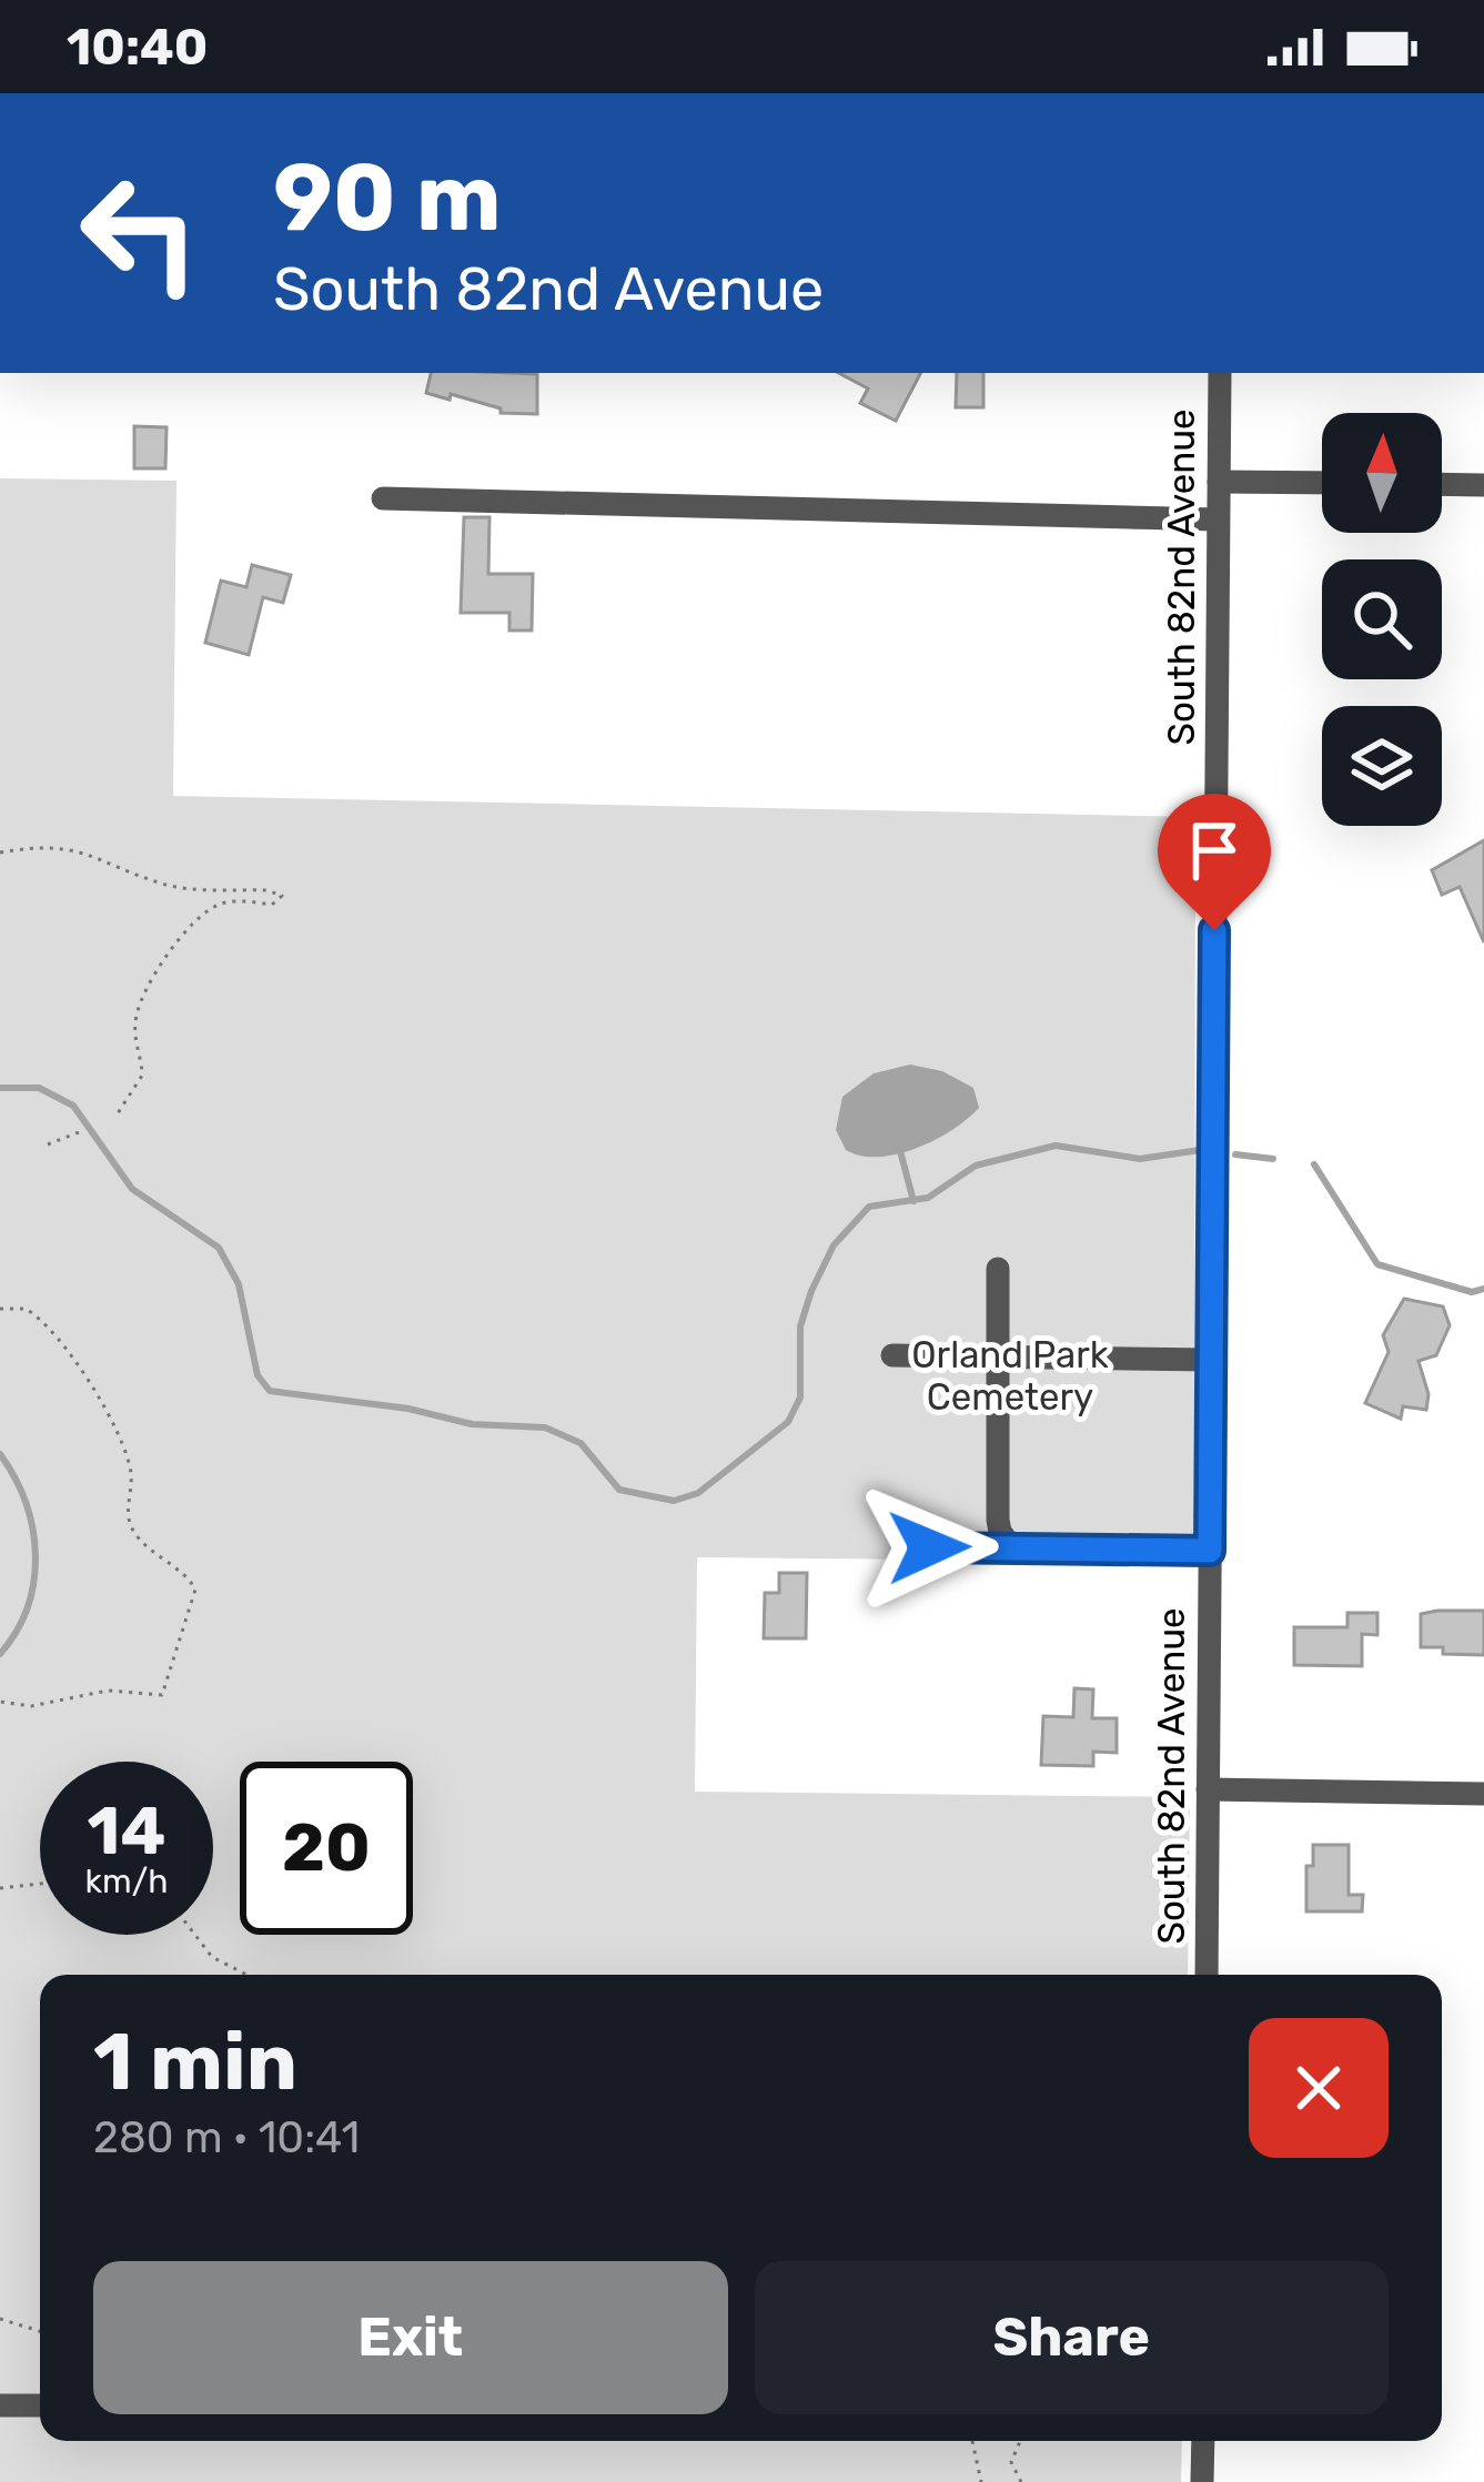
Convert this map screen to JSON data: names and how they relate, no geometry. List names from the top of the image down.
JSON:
{
  "streets": {
    "street": ["South 82nd Avenue"]
  },
  "parks": ["Orland Park Cemetery"],
  "north": "top",
  "page": {
    "status": "10:40",
    "turn": ["90 m", "South 82nd Avenue"],
    "speed": "14 km/h",
    "limit": "20",
    "heading": ["1 min", "280 m · 10:41"],
    "buttons": ["Exit", "Share"]
  }
}
